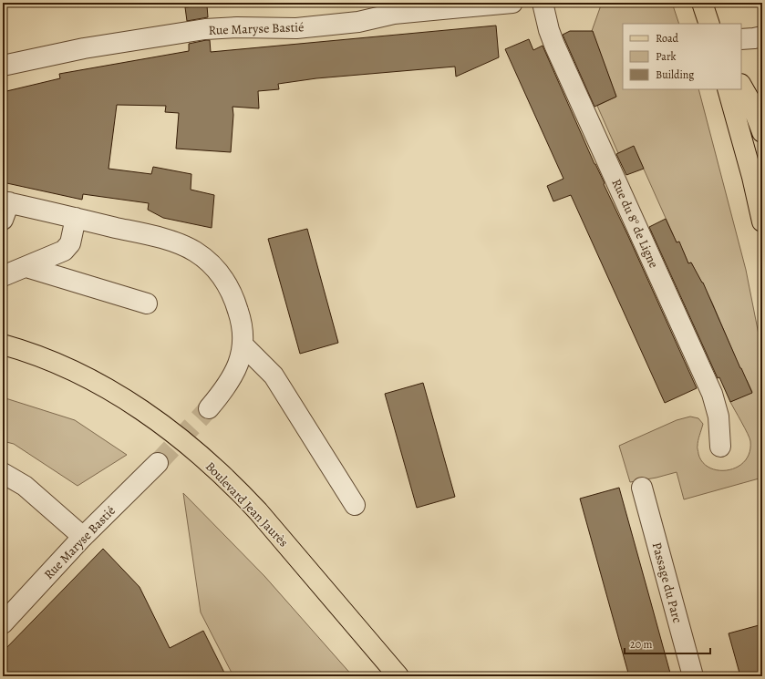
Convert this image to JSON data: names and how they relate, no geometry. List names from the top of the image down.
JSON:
{
  "streets": {
    "main road": ["Boulevard Jean Jaurès"],
    "street": ["Rue Maryse Bastié", "Rue du 8° de Ligne", "Passage du Parc"]
  },
  "legend": ["Road", "Park", "Building"],
  "scale_bar": "20 m"
}
